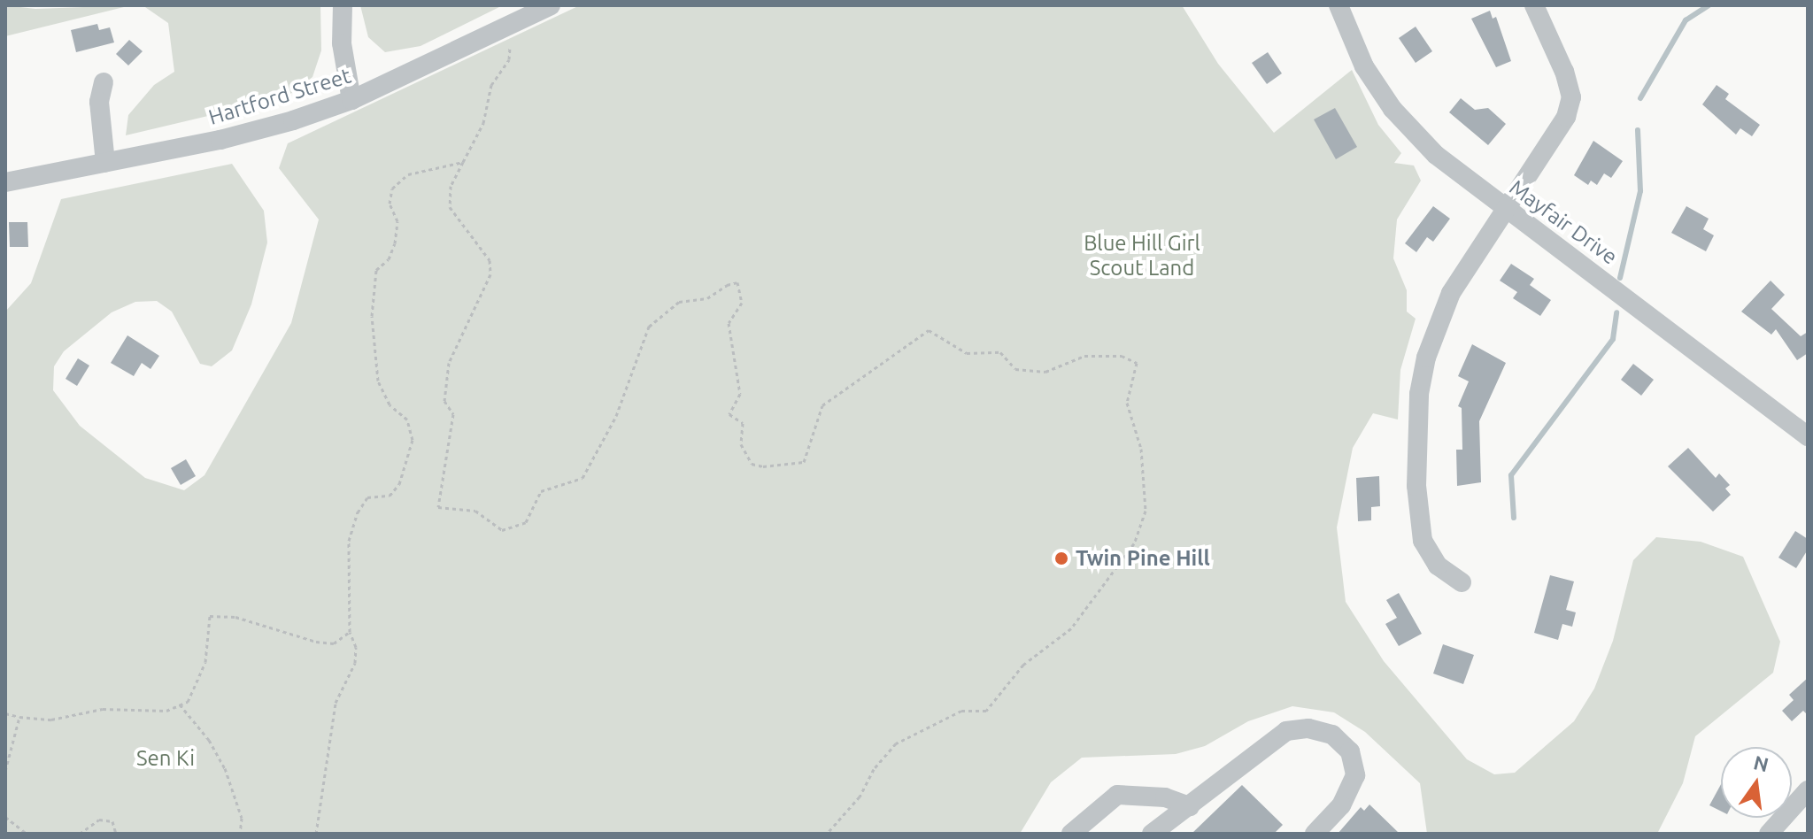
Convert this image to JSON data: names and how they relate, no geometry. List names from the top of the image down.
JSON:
{
  "streets": {
    "street": ["Hartford Street", "Mayfair Drive"]
  },
  "parks": ["Blue Hill Girl Scout Land", "Sen Ki"],
  "places": ["Twin Pine Hill"],
  "north": "top"
}
